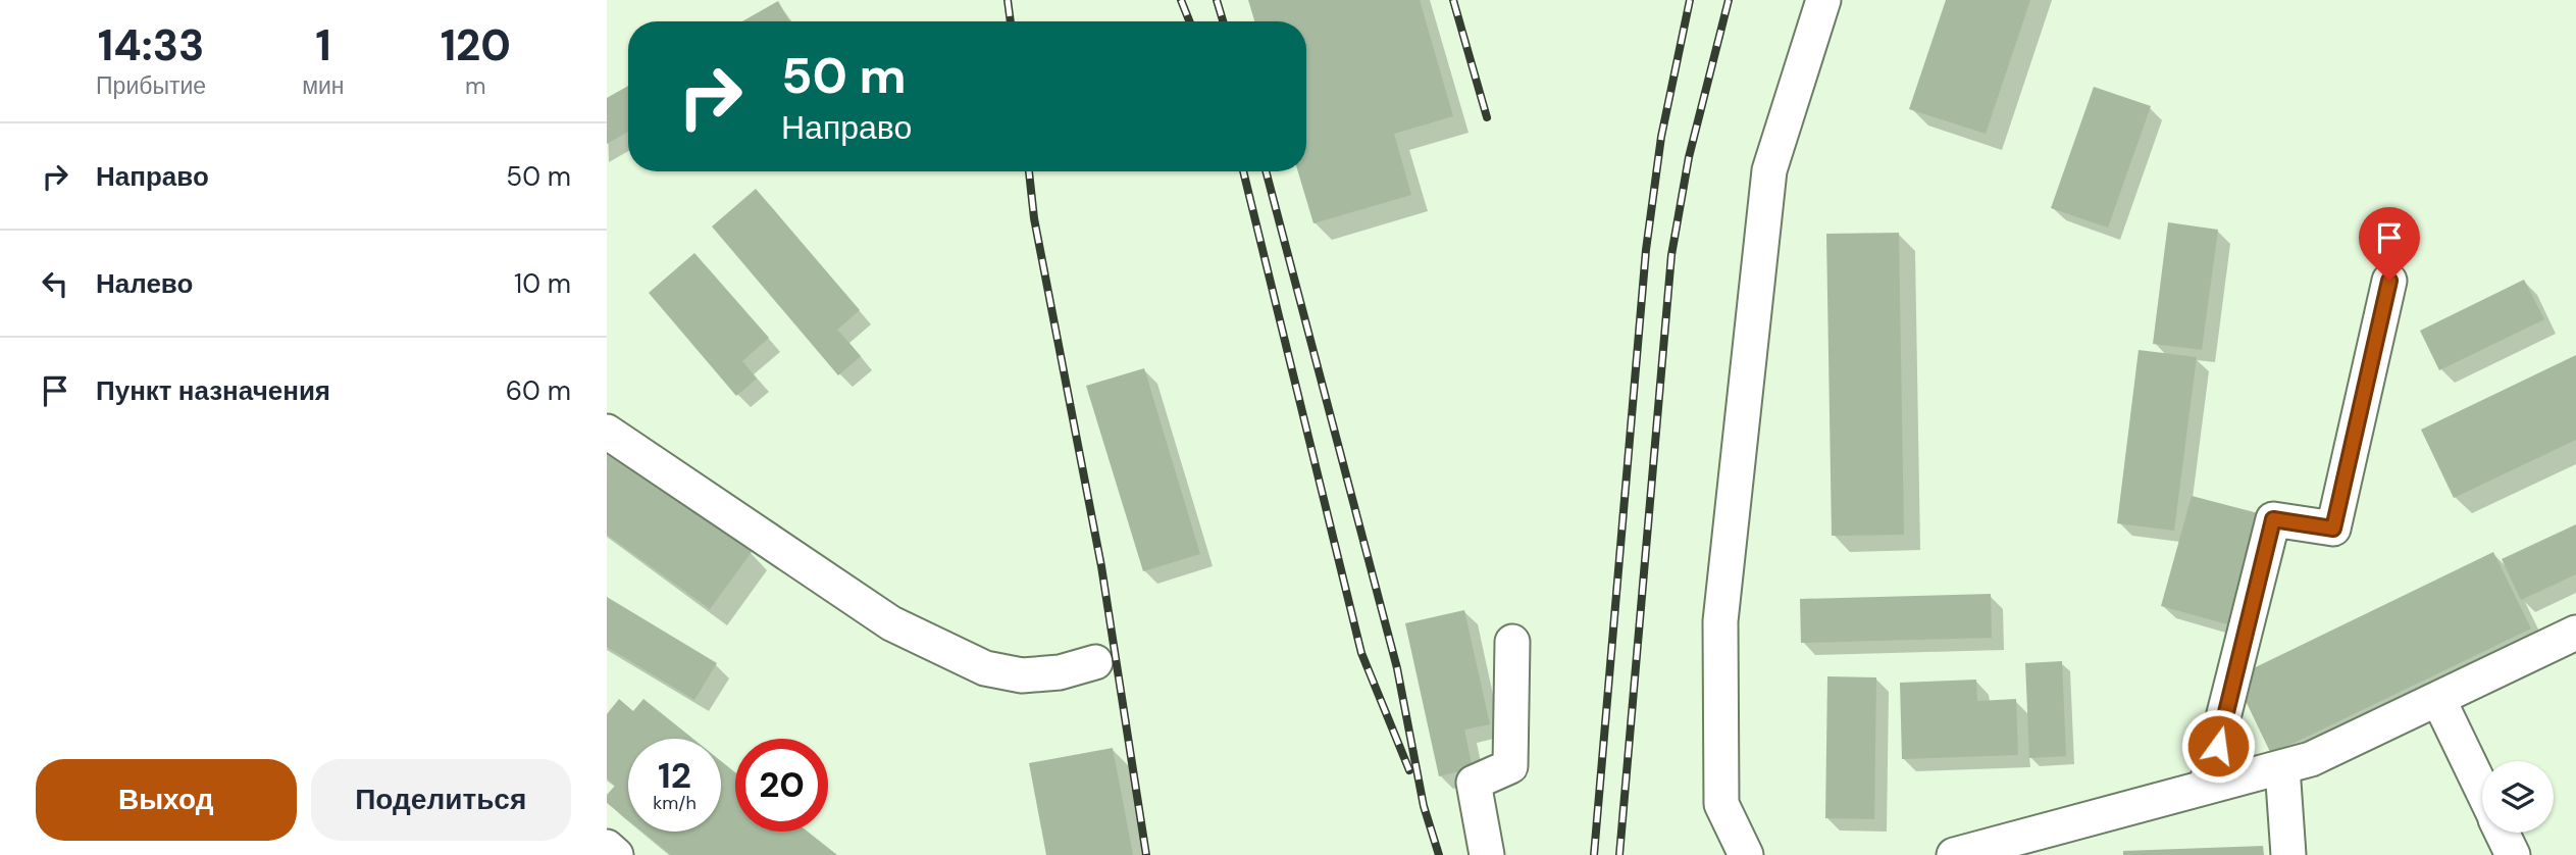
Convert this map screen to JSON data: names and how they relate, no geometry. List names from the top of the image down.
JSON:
{
  "page": {
    "eta": [
      "14:33",
      "Прибытие",
      "1",
      "мин",
      "120",
      "m"
    ],
    "turn": ["50 m", "Направо"],
    "list": [
      {
        "name": "Направо",
        "value": "50 m"
      },
      {
        "name": "Налево",
        "value": "10 m"
      },
      {
        "name": "Пункт назначения",
        "value": "60 m"
      }
    ],
    "speed": "12 km/h",
    "limit": "20",
    "buttons": ["Выход", "Поделиться"]
  }
}
